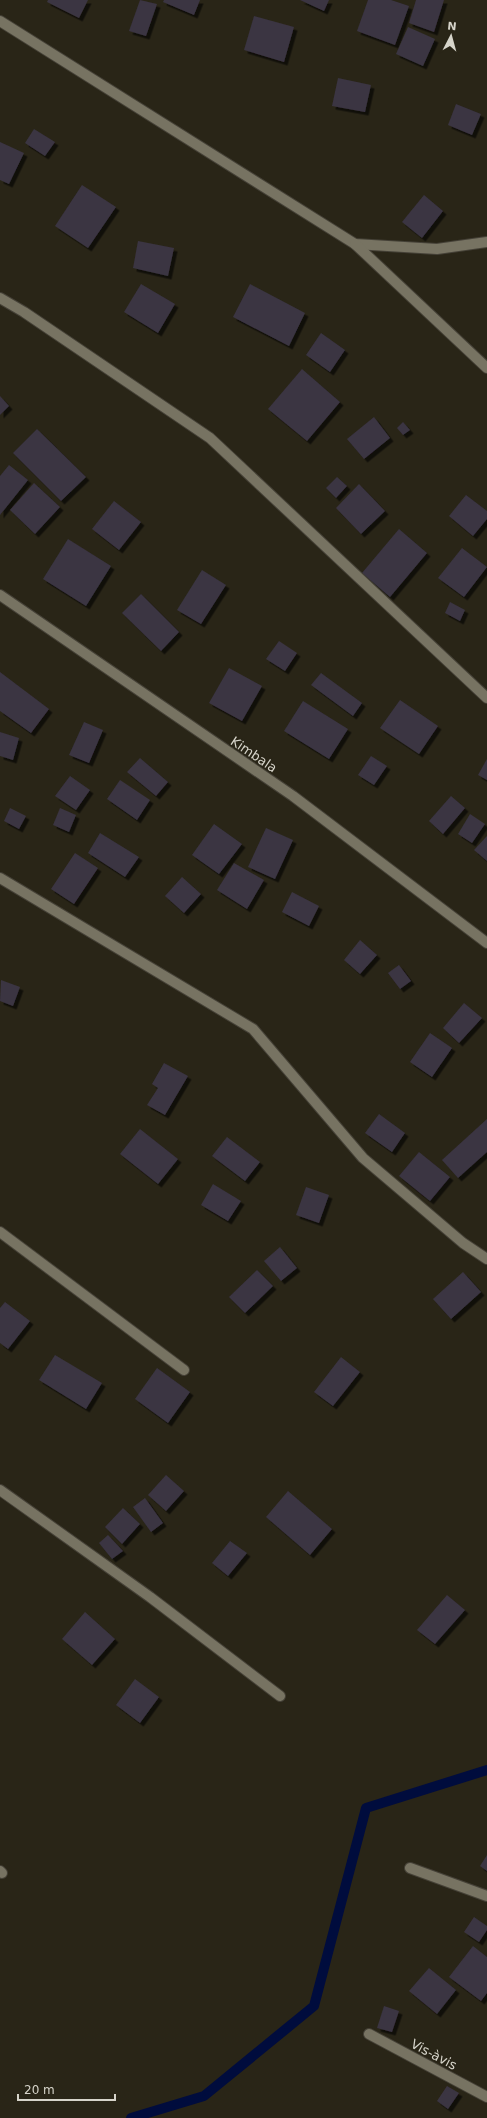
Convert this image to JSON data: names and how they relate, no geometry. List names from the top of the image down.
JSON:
{
  "streets": {
    "street": ["Kimbala", "Vis-àvis"]
  },
  "scale_bar": "20 m",
  "north": "top"
}
